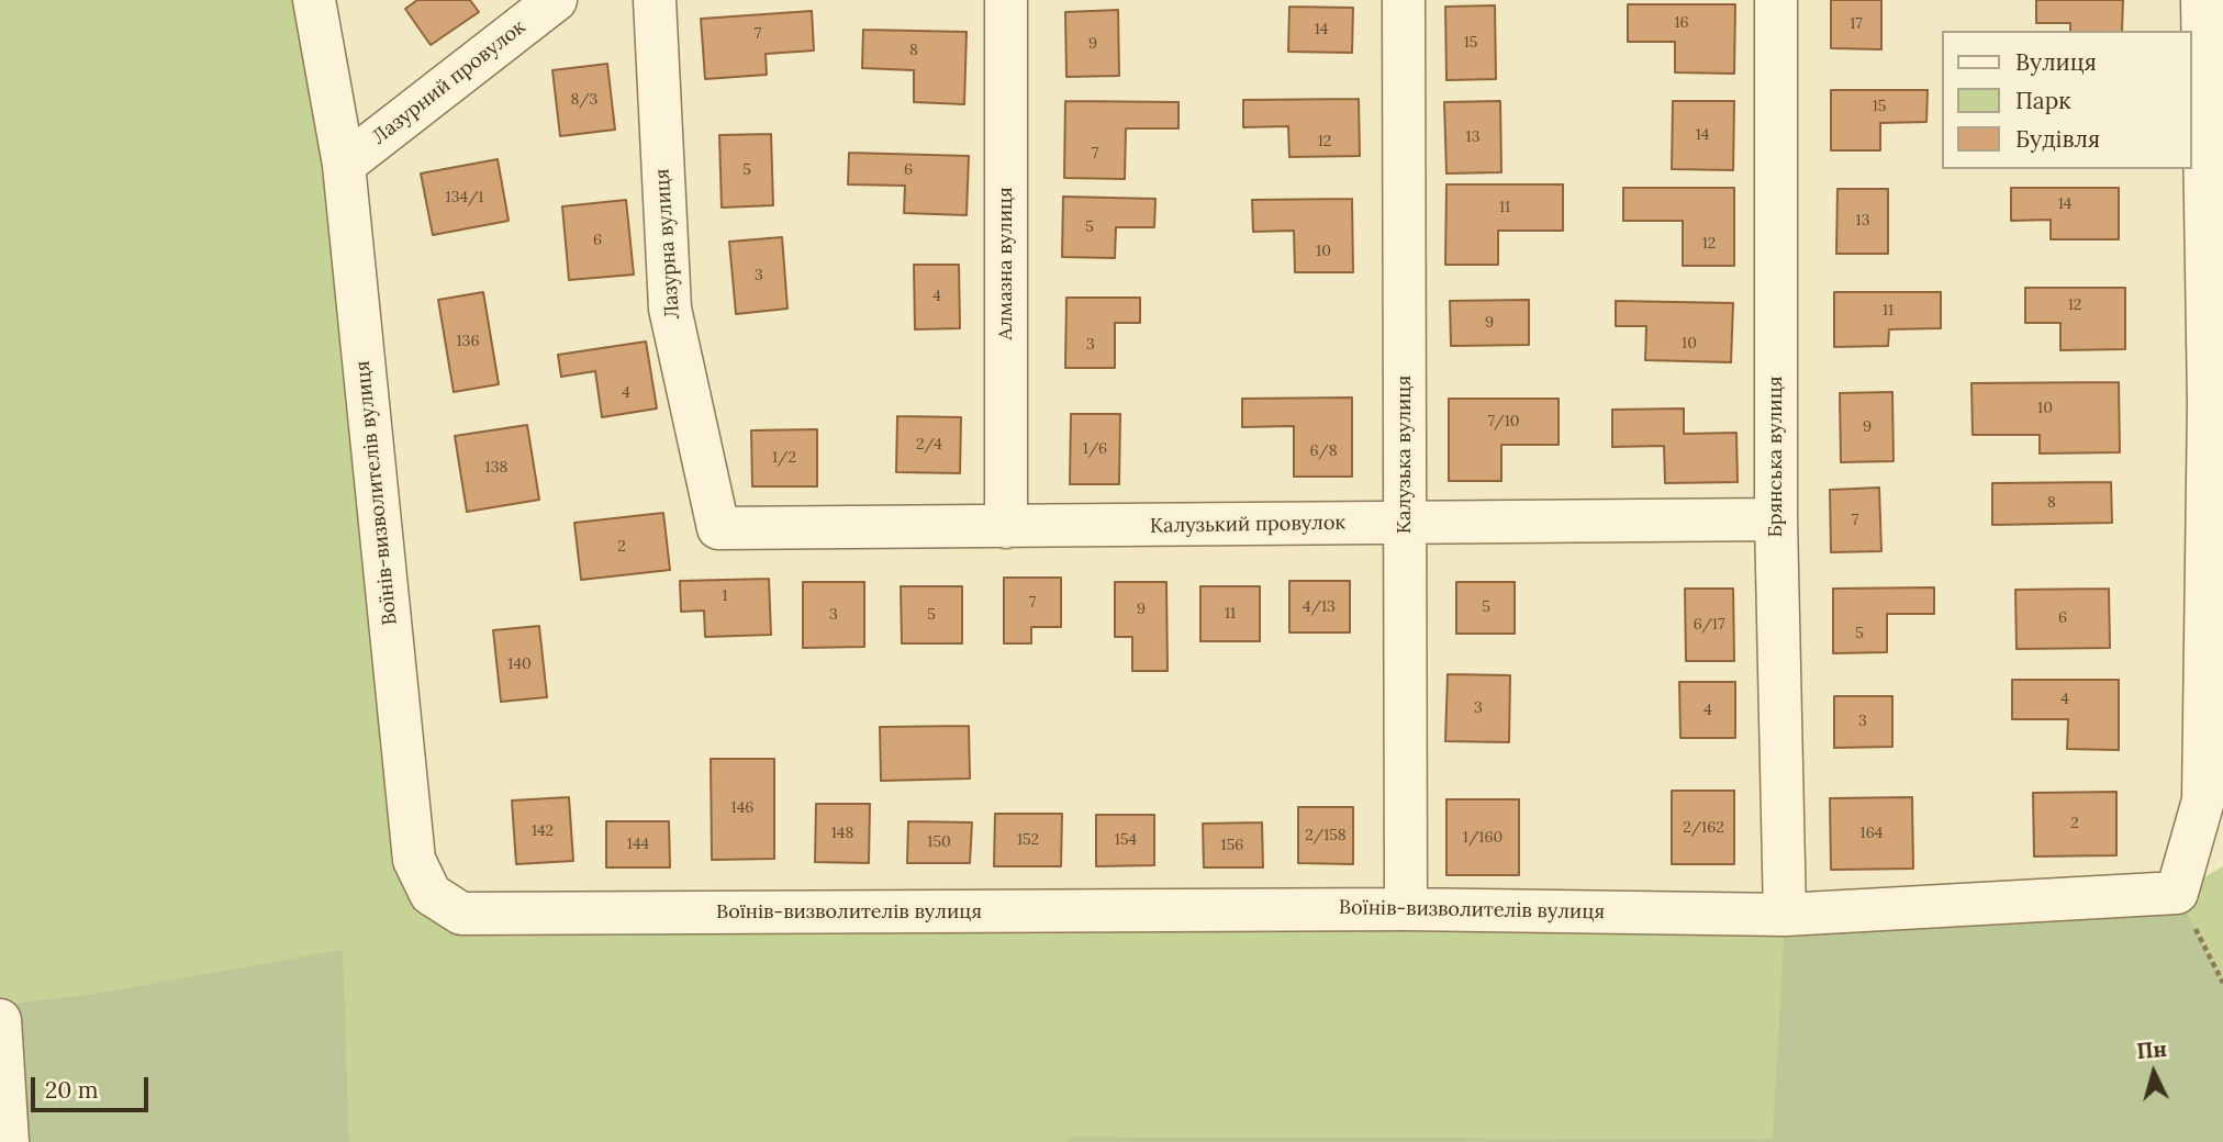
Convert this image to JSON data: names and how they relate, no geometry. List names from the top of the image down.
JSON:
{
  "streets": {
    "street": [
      "Лазурний провулок",
      "Лазурна вулиця",
      "Алмазна вулиця",
      "Калузька вулиця",
      "Брянська вулиця",
      "Воїнів-визволителів вулиця",
      "Калузький провулок"
    ]
  },
  "crossings": [
    ["Лазурний провулок", "Воїнів-визволителів вулиця"],
    ["Лазурна вулиця", "Калузький провулок"],
    ["Алмазна вулиця", "Калузький провулок"],
    ["Калузька вулиця", "Воїнів-визволителів вулиця"],
    ["Калузька вулиця", "Калузький провулок"],
    ["Брянська вулиця", "Воїнів-визволителів вулиця"],
    ["Брянська вулиця", "Калузький провулок"]
  ],
  "house_numbers": [
    "16",
    "17",
    "14",
    "7",
    "15",
    "9",
    "8",
    "8/3",
    "15",
    "14",
    "13",
    "12",
    "7",
    "5",
    "6",
    "134/1",
    "14",
    "11",
    "13",
    "5",
    "6",
    "12",
    "10",
    "3",
    "4",
    "12",
    "11",
    "9",
    "136",
    "10",
    "3",
    "4",
    "10",
    "7/10",
    "9",
    "2/4",
    "1/6",
    "6/8",
    "1/2",
    "138",
    "8",
    "7",
    "2",
    "1",
    "7",
    "4/13",
    "5",
    "9",
    "11",
    "3",
    "5",
    "6",
    "6/17",
    "5",
    "140",
    "4",
    "3",
    "4",
    "3",
    "146",
    "2",
    "2/162",
    "142",
    "148",
    "164",
    "2/158",
    "1/160",
    "152",
    "154",
    "150",
    "144",
    "156"
  ],
  "legend": ["Вулиця", "Парк", "Будівля"],
  "scale_bar": "20 m",
  "north": "top"
}
